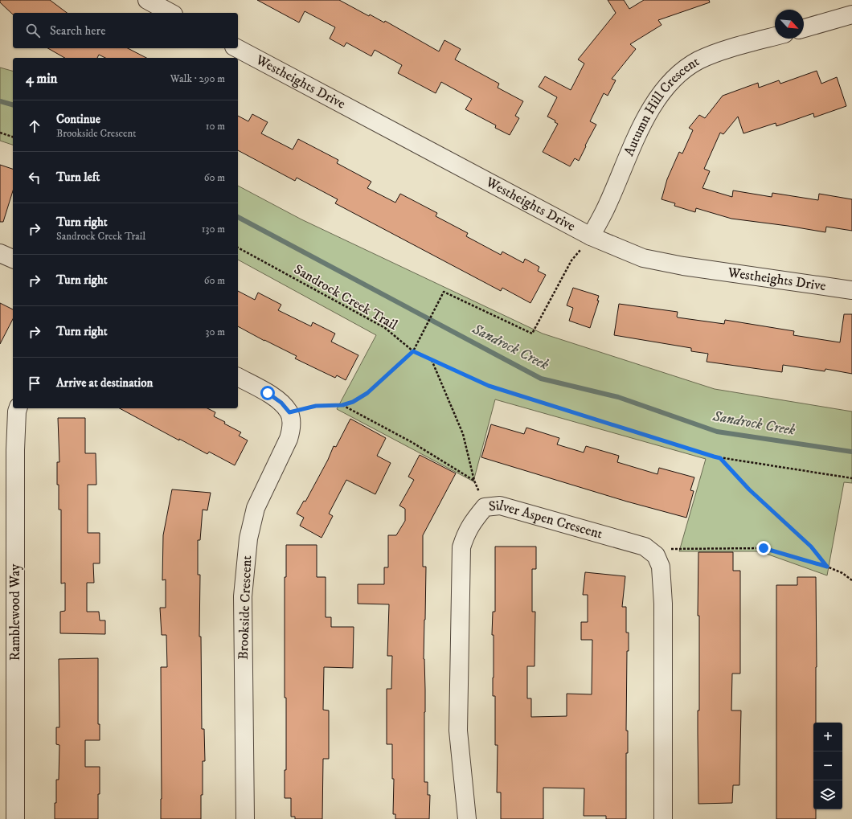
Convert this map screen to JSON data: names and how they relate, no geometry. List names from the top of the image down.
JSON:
{
  "streets": {
    "street": [
      "Westheights Drive",
      "Autumn Hill Crescent",
      "Silver Aspen Crescent",
      "Brookside Crescent",
      "Ramblewood Way"
    ],
    "path": ["Sandrock Creek Trail"]
  },
  "crossings": [
    ["Westheights Drive", "Autumn Hill Crescent"]
  ],
  "water": ["Sandrock Creek"],
  "north": "bottom right",
  "page": {
    "search": "Search here",
    "heading": ["4 min", "Walk · 290 m"],
    "list": [
      ["Continue", "Brookside Crescent", "10 m"],
      ["Turn left", "60 m"],
      ["Turn right", "Sandrock Creek Trail", "130 m"],
      ["Turn right", "60 m"],
      ["Turn right", "30 m"],
      "Arrive at destination"
    ],
    "map_buttons": ["+", "−"]
  }
}
